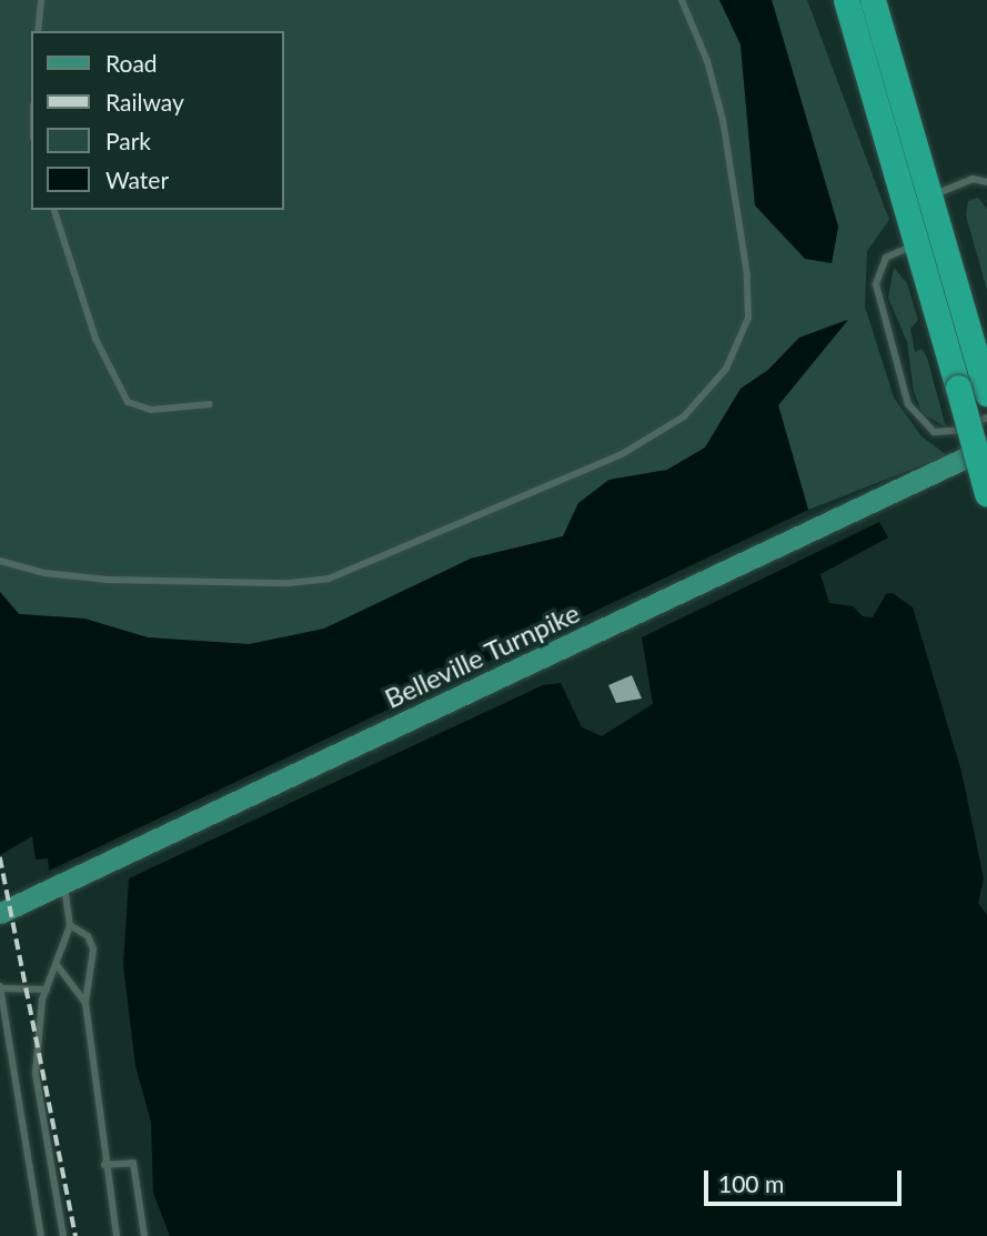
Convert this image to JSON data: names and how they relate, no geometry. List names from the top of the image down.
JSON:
{
  "streets": {
    "main road": ["Belleville Turnpike"]
  },
  "legend": [
    "Road",
    "Railway",
    "Park",
    "Water"
  ],
  "scale_bar": "100 m"
}
